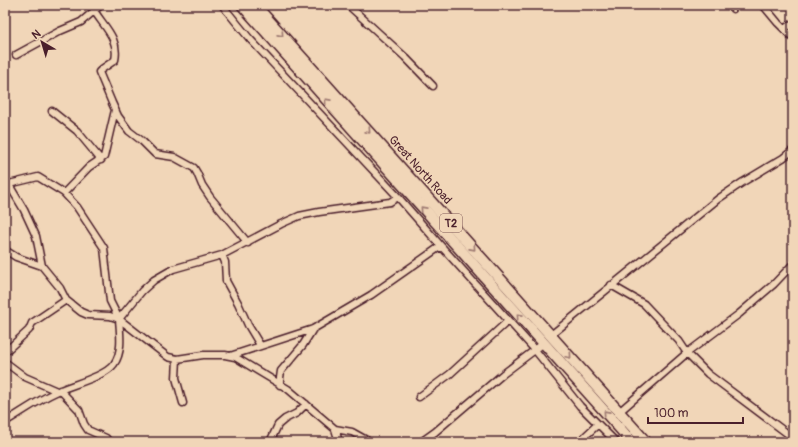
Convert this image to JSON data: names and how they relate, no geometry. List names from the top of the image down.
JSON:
{
  "streets": {
    "main road": ["Great North Road", "T2"]
  },
  "scale_bar": "100 m",
  "north": "top left"
}
